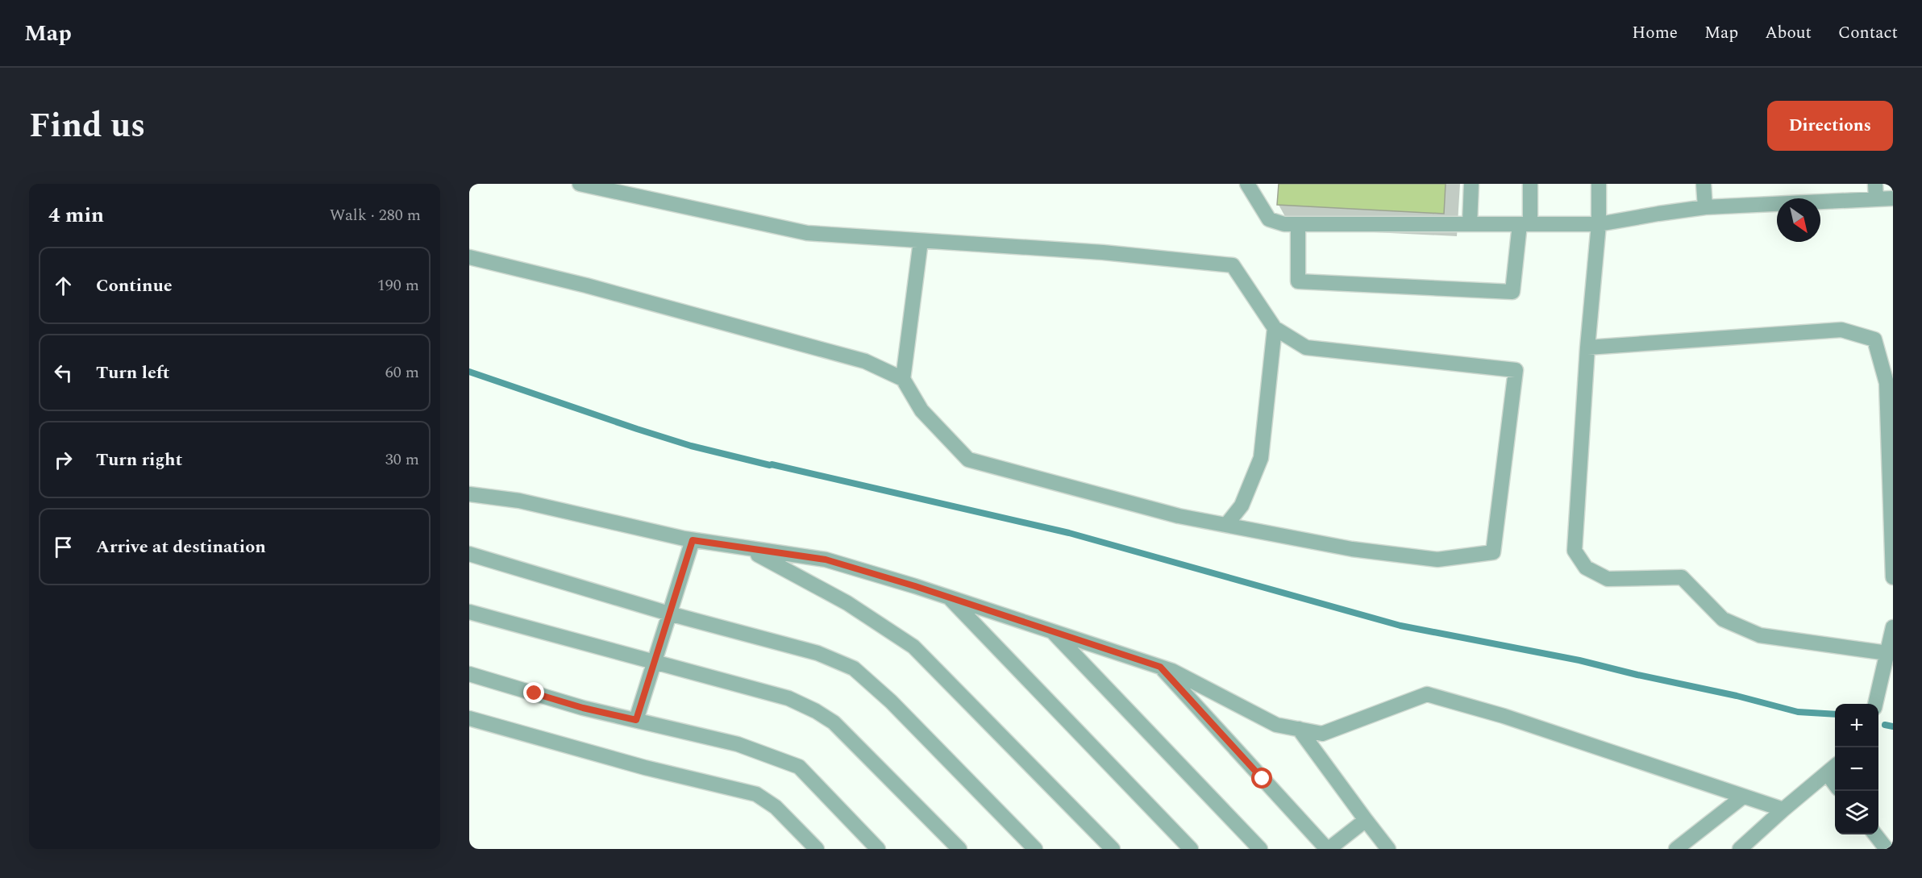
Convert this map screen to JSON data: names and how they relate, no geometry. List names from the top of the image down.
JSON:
{
  "north": "bottom right",
  "page": {
    "header": "Map",
    "nav": [
      "Home",
      "Map",
      "About",
      "Contact"
    ],
    "title": "Find us",
    "buttons": "Directions",
    "heading": ["4 min", "Walk · 280 m"],
    "list": [
      ["Continue", "190 m"],
      ["Turn left", "60 m"],
      ["Turn right", "30 m"],
      "Arrive at destination"
    ],
    "map_buttons": ["+", "−"]
  }
}
